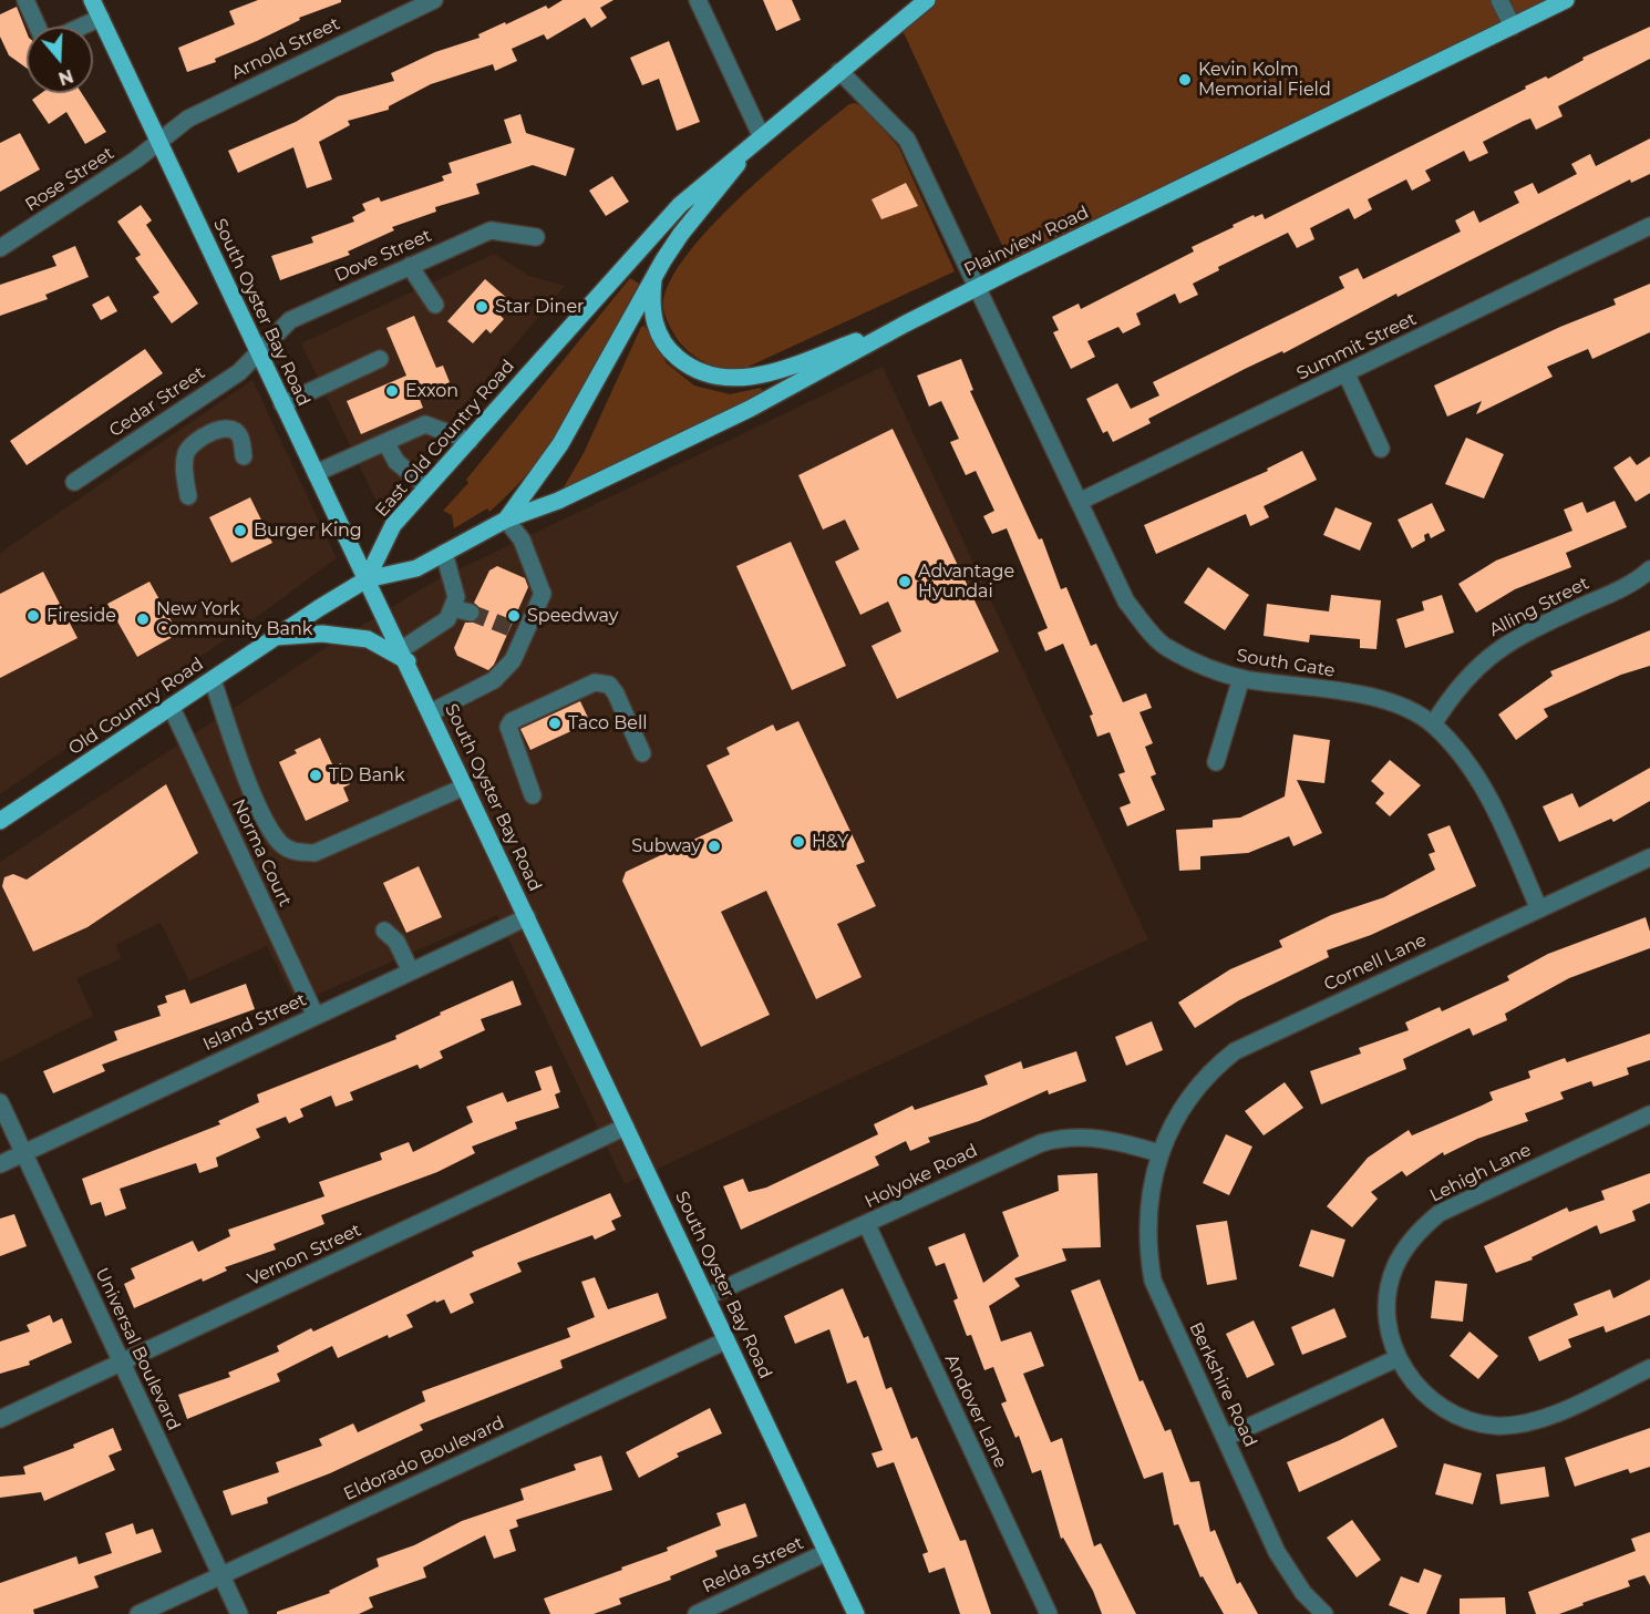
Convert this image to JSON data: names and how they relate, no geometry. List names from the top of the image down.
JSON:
{
  "streets": {
    "main road": [
      "Plainview Road",
      "South Oyster Bay Road",
      "East Old Country Road",
      "Old Country Road"
    ],
    "street": [
      "Arnold Street",
      "Rose Street",
      "Dove Street",
      "Summit Street",
      "Cedar Street",
      "Alling Street",
      "South Gate",
      "Norma Court",
      "Cornell Lane",
      "Island Street",
      "Lehigh Lane",
      "Holyoke Road",
      "Vernon Street",
      "Universal Boulevard",
      "Berkshire Road",
      "Andover Lane",
      "Eldorado Boulevard",
      "Relda Street"
    ]
  },
  "crossings": [
    ["Arnold Street", "Rose Street"],
    ["Arnold Street", "South Oyster Bay Road"],
    ["Rose Street", "South Oyster Bay Road"],
    ["Plainview Road", "East Old Country Road"],
    ["Plainview Road", "South Gate"],
    ["Plainview Road", "Old Country Road"],
    ["Dove Street", "South Oyster Bay Road"],
    ["Dove Street", "Cedar Street"],
    ["South Oyster Bay Road", "Cedar Street"],
    ["South Oyster Bay Road", "East Old Country Road"],
    ["South Oyster Bay Road", "Old Country Road"],
    ["South Oyster Bay Road", "Island Street"],
    ["South Oyster Bay Road", "Holyoke Road"],
    ["South Oyster Bay Road", "Vernon Street"],
    ["South Oyster Bay Road", "Eldorado Boulevard"],
    ["South Oyster Bay Road", "Relda Street"],
    ["Summit Street", "South Gate"],
    ["East Old Country Road", "South Gate"],
    ["East Old Country Road", "Old Country Road"],
    ["Alling Street", "South Gate"],
    ["South Gate", "Cornell Lane"],
    ["Old Country Road", "Norma Court"],
    ["Norma Court", "Island Street"],
    ["Cornell Lane", "Holyoke Road"],
    ["Cornell Lane", "Berkshire Road"],
    ["Island Street", "Universal Boulevard"],
    ["Holyoke Road", "Berkshire Road"],
    ["Holyoke Road", "Andover Lane"],
    ["Vernon Street", "Universal Boulevard"],
    ["Universal Boulevard", "Eldorado Boulevard"]
  ],
  "places": [
    "Kevin Kolm Memorial Field",
    "Star Diner",
    "Exxon",
    "Burger King",
    "Advantage Hyundai",
    "Fireside",
    "Speedway",
    "New York Community Bank",
    "Taco Bell",
    "TD Bank",
    "H&Y",
    "Subway"
  ],
  "north": "bottom"
}
